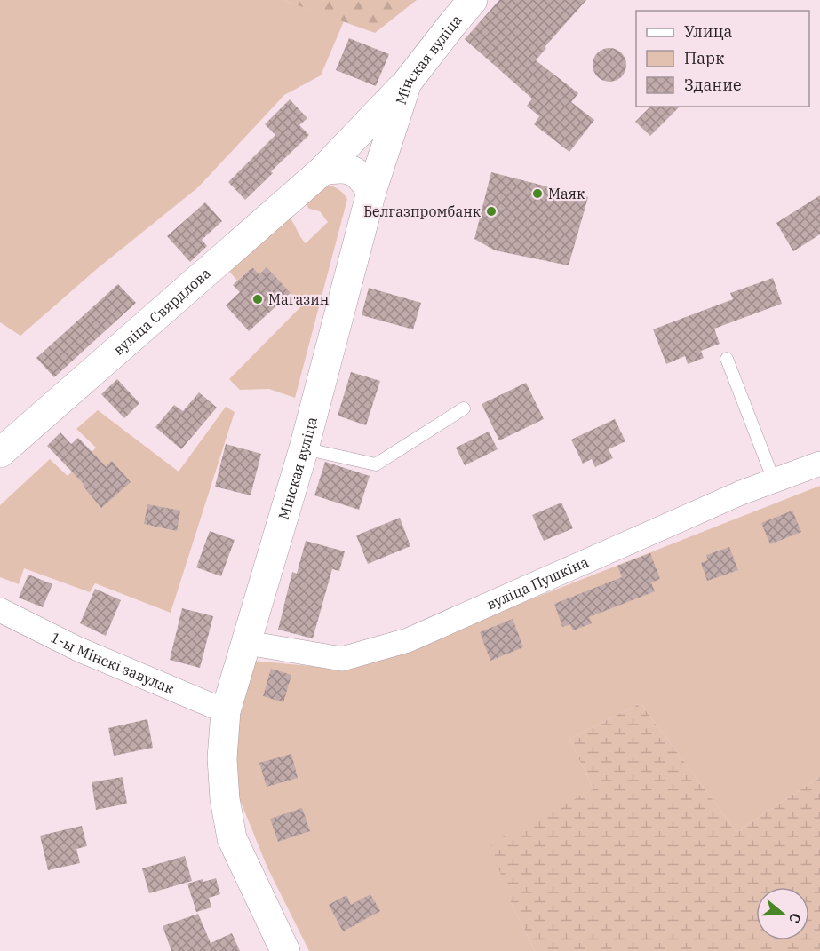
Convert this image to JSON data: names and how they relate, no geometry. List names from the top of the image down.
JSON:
{
  "streets": {
    "street": [
      "Мінская вуліца",
      "вуліца Свярдлова",
      "вуліца Пушкіна",
      "1-ы Мінскі завулак"
    ]
  },
  "crossings": [
    ["Мінская вуліца", "вуліца Свярдлова"],
    ["Мінская вуліца", "вуліца Пушкіна"],
    ["Мінская вуліца", "1-ы Мінскі завулак"]
  ],
  "places": ["Маяк", "Белгазпромбанк", "Магазин"],
  "legend": ["Улица", "Парк", "Здание"],
  "north": "right"
}
